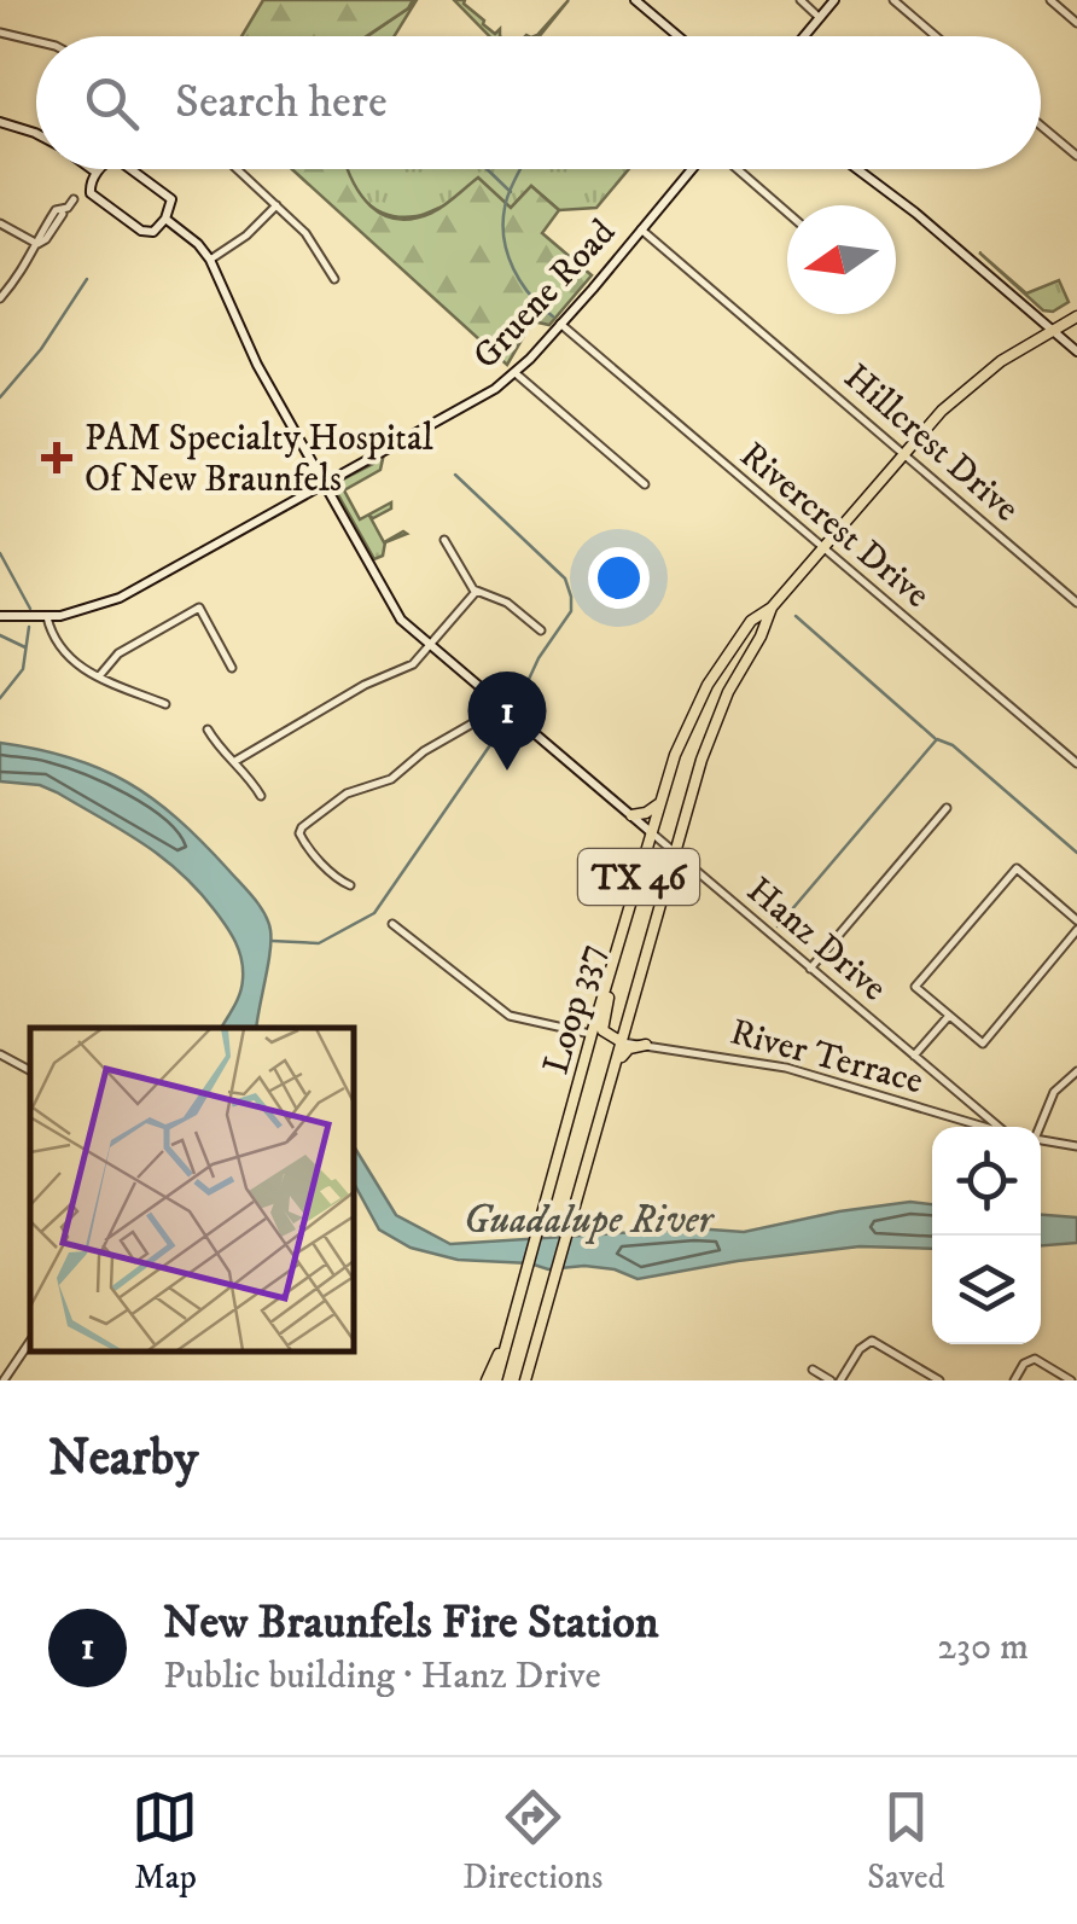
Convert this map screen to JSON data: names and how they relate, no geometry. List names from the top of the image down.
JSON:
{
  "streets": {
    "main road": ["TX 46", "Loop 337"],
    "street": [
      "Gruene Road",
      "Hillcrest Drive",
      "Rivercrest Drive",
      "Hanz Drive",
      "River Terrace"
    ]
  },
  "crossings": [
    ["Gruene Road", "Hillcrest Drive"],
    ["Gruene Road", "Rivercrest Drive"],
    ["Gruene Road", "Hanz Drive"],
    ["Hillcrest Drive", "Loop 337"],
    ["Rivercrest Drive", "Loop 337"],
    ["Hanz Drive", "Loop 337"],
    ["Loop 337", "River Terrace"]
  ],
  "water": ["Guadalupe River"],
  "places": {
    "health": ["PAM Specialty Hospital Of New Braunfels"]
  },
  "north": "left",
  "page": {
    "search": "Search here",
    "pins": "1",
    "heading": "Nearby",
    "list": [
      {
        "mark": "1",
        "name": "New Braunfels Fire Station",
        "note": "Public building · Hanz Drive",
        "value": "230 m"
      }
    ],
    "nav": ["Map", "Directions", "Saved"]
  }
}
